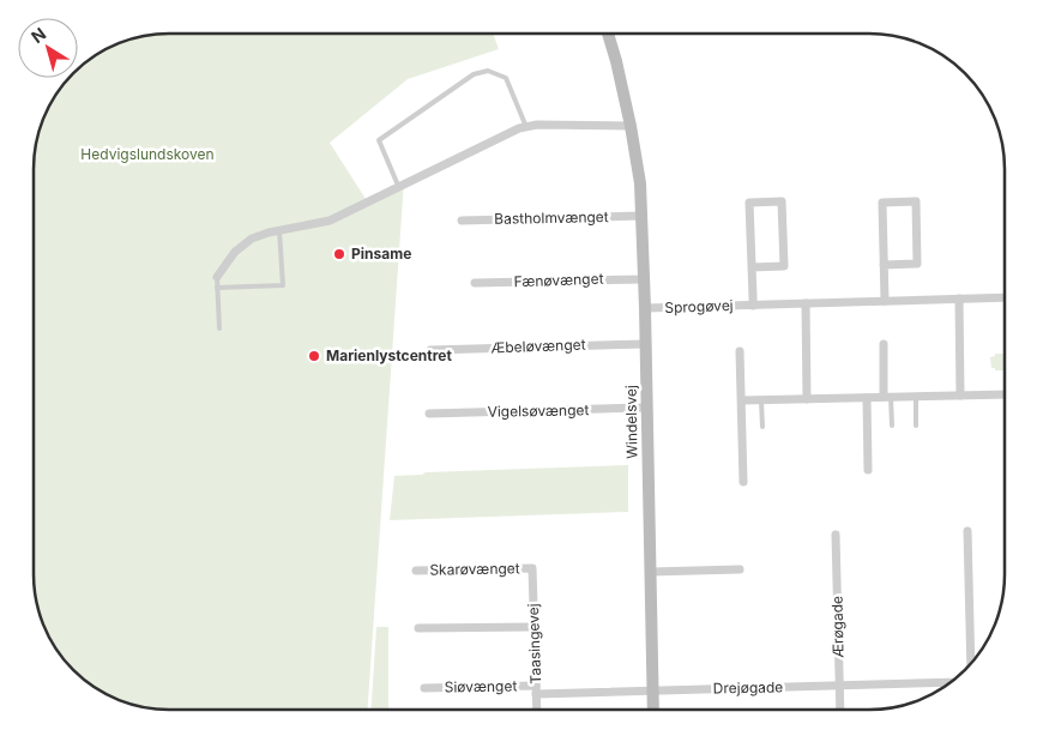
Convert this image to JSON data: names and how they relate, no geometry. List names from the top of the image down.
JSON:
{
  "streets": {
    "street": [
      "Bastholmvænget",
      "Fænøvænget",
      "Sprogøvej",
      "Æbeløvænget",
      "Vigelsøvænget",
      "Windelsvej",
      "Skarøvænget",
      "Ærøgade",
      "Taasingevej",
      "Siøvænget",
      "Drejøgade"
    ]
  },
  "crossings": [
    ["Bastholmvænget", "Windelsvej"],
    ["Fænøvænget", "Windelsvej"],
    ["Sprogøvej", "Windelsvej"],
    ["Æbeløvænget", "Windelsvej"],
    ["Vigelsøvænget", "Windelsvej"],
    ["Windelsvej", "Drejøgade"],
    ["Skarøvænget", "Taasingevej"],
    ["Ærøgade", "Drejøgade"],
    ["Taasingevej", "Siøvænget"],
    ["Taasingevej", "Drejøgade"],
    ["Siøvænget", "Drejøgade"]
  ],
  "parks": ["Hedvigslundskoven"],
  "places": ["Pinsame", "Marienlystcentret"],
  "north": "top left"
}
